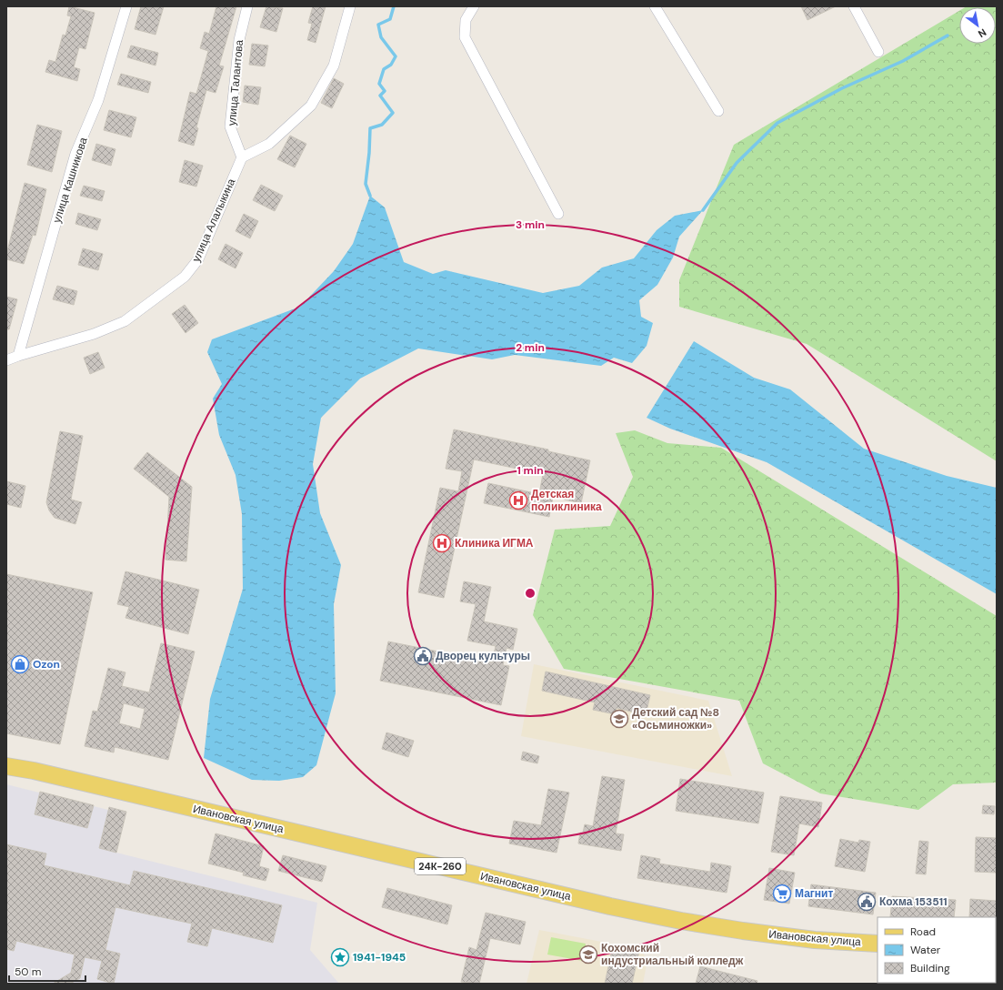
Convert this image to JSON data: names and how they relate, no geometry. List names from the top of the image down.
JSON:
{
  "streets": {
    "main road": ["Ивановская улица", "24К-260"],
    "street": ["улица Талантова", "улица Кашникова", "улица Алалыкина"]
  },
  "crossings": [
    ["улица Талантова", "улица Алалыкина"],
    ["улица Кашникова", "улица Алалыкина"]
  ],
  "places": {
    "hospital": ["Детская поликлиника", "Клиника ИГМА"],
    "public building": ["Дворец культуры", "Кохма 153511"],
    "shop": ["Ozon"],
    "school or university": ["Детский сад №8 «Осьминожки»", "Кохомский индустриальный колледж"],
    "supermarket": ["Магнит"],
    "place": ["1941-1945"]
  },
  "legend": ["Road", "Water", "Building"],
  "scale_bar": "50 m",
  "north": "bottom right",
  "rings": ["3 min", "2 min", "1 min"]
}
